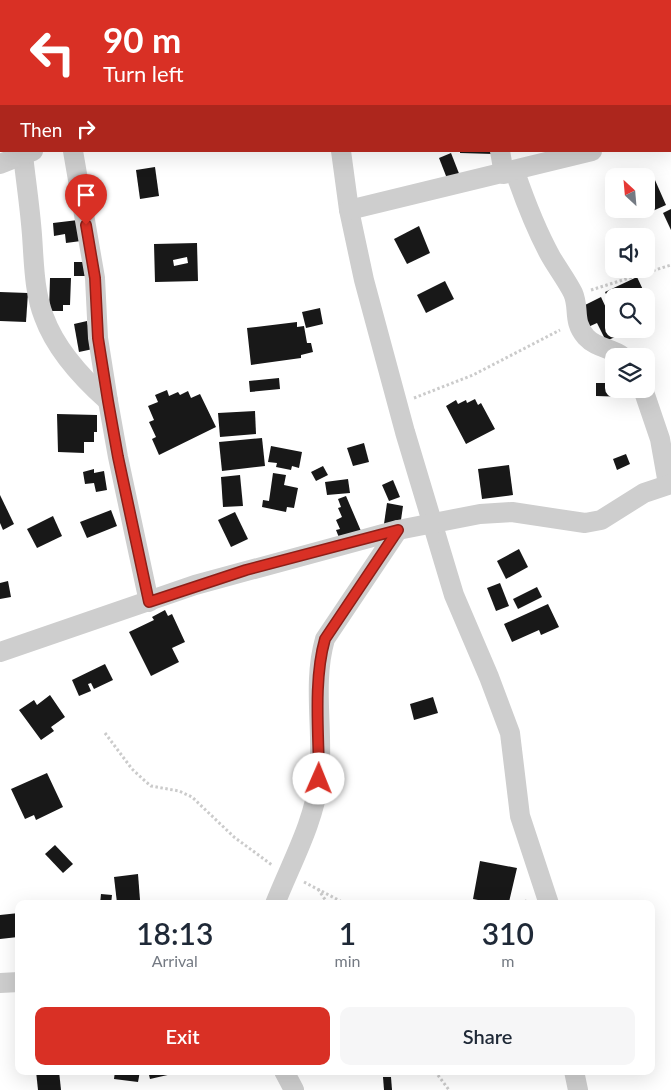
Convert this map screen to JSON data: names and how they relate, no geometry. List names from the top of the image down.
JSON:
{
  "north": "top left",
  "page": {
    "turn": ["90 m", "Turn left"],
    "then": "Then",
    "eta": [
      "18:13",
      "Arrival",
      "1",
      "min",
      "310",
      "m"
    ],
    "buttons": ["Exit", "Share"]
  }
}
